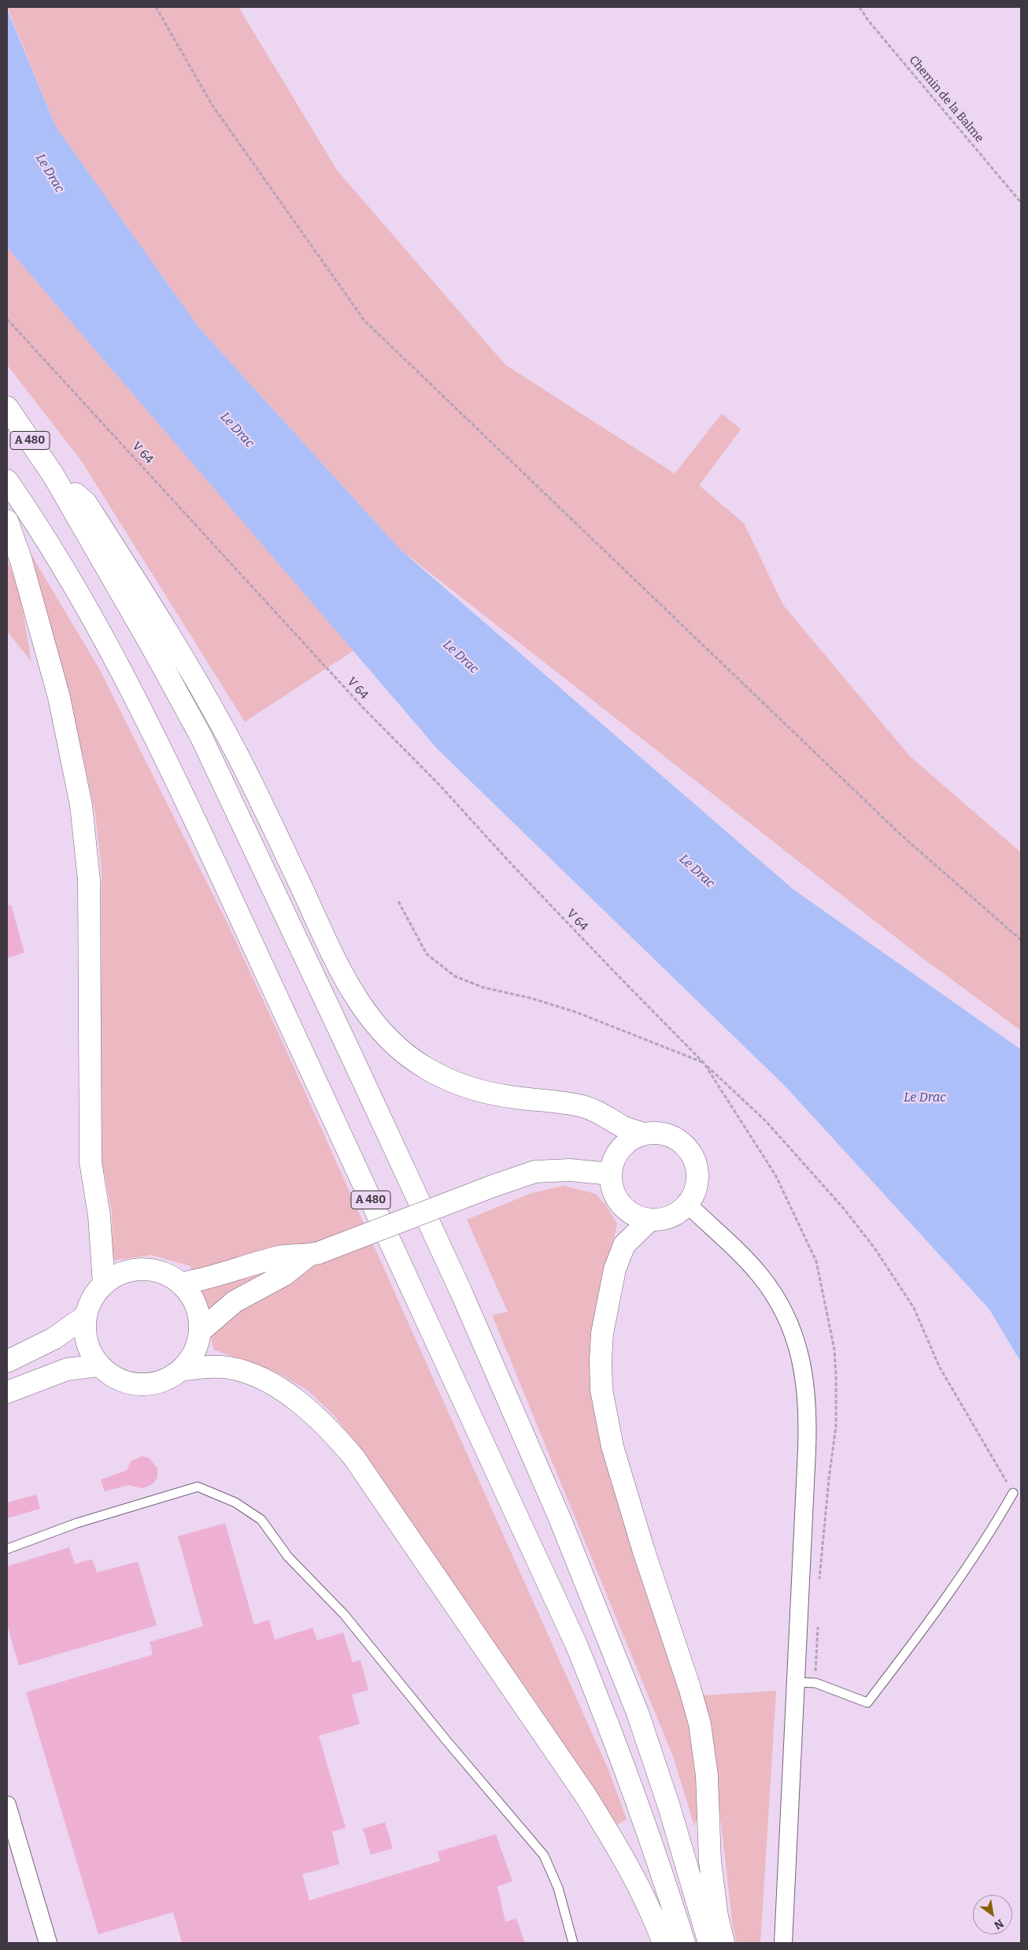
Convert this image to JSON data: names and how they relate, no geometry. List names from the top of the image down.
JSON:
{
  "streets": {
    "main road": ["A 480"],
    "path": ["Chemin de la Balme", "V 64"]
  },
  "water": ["Le Drac"],
  "north": "bottom right"
}
